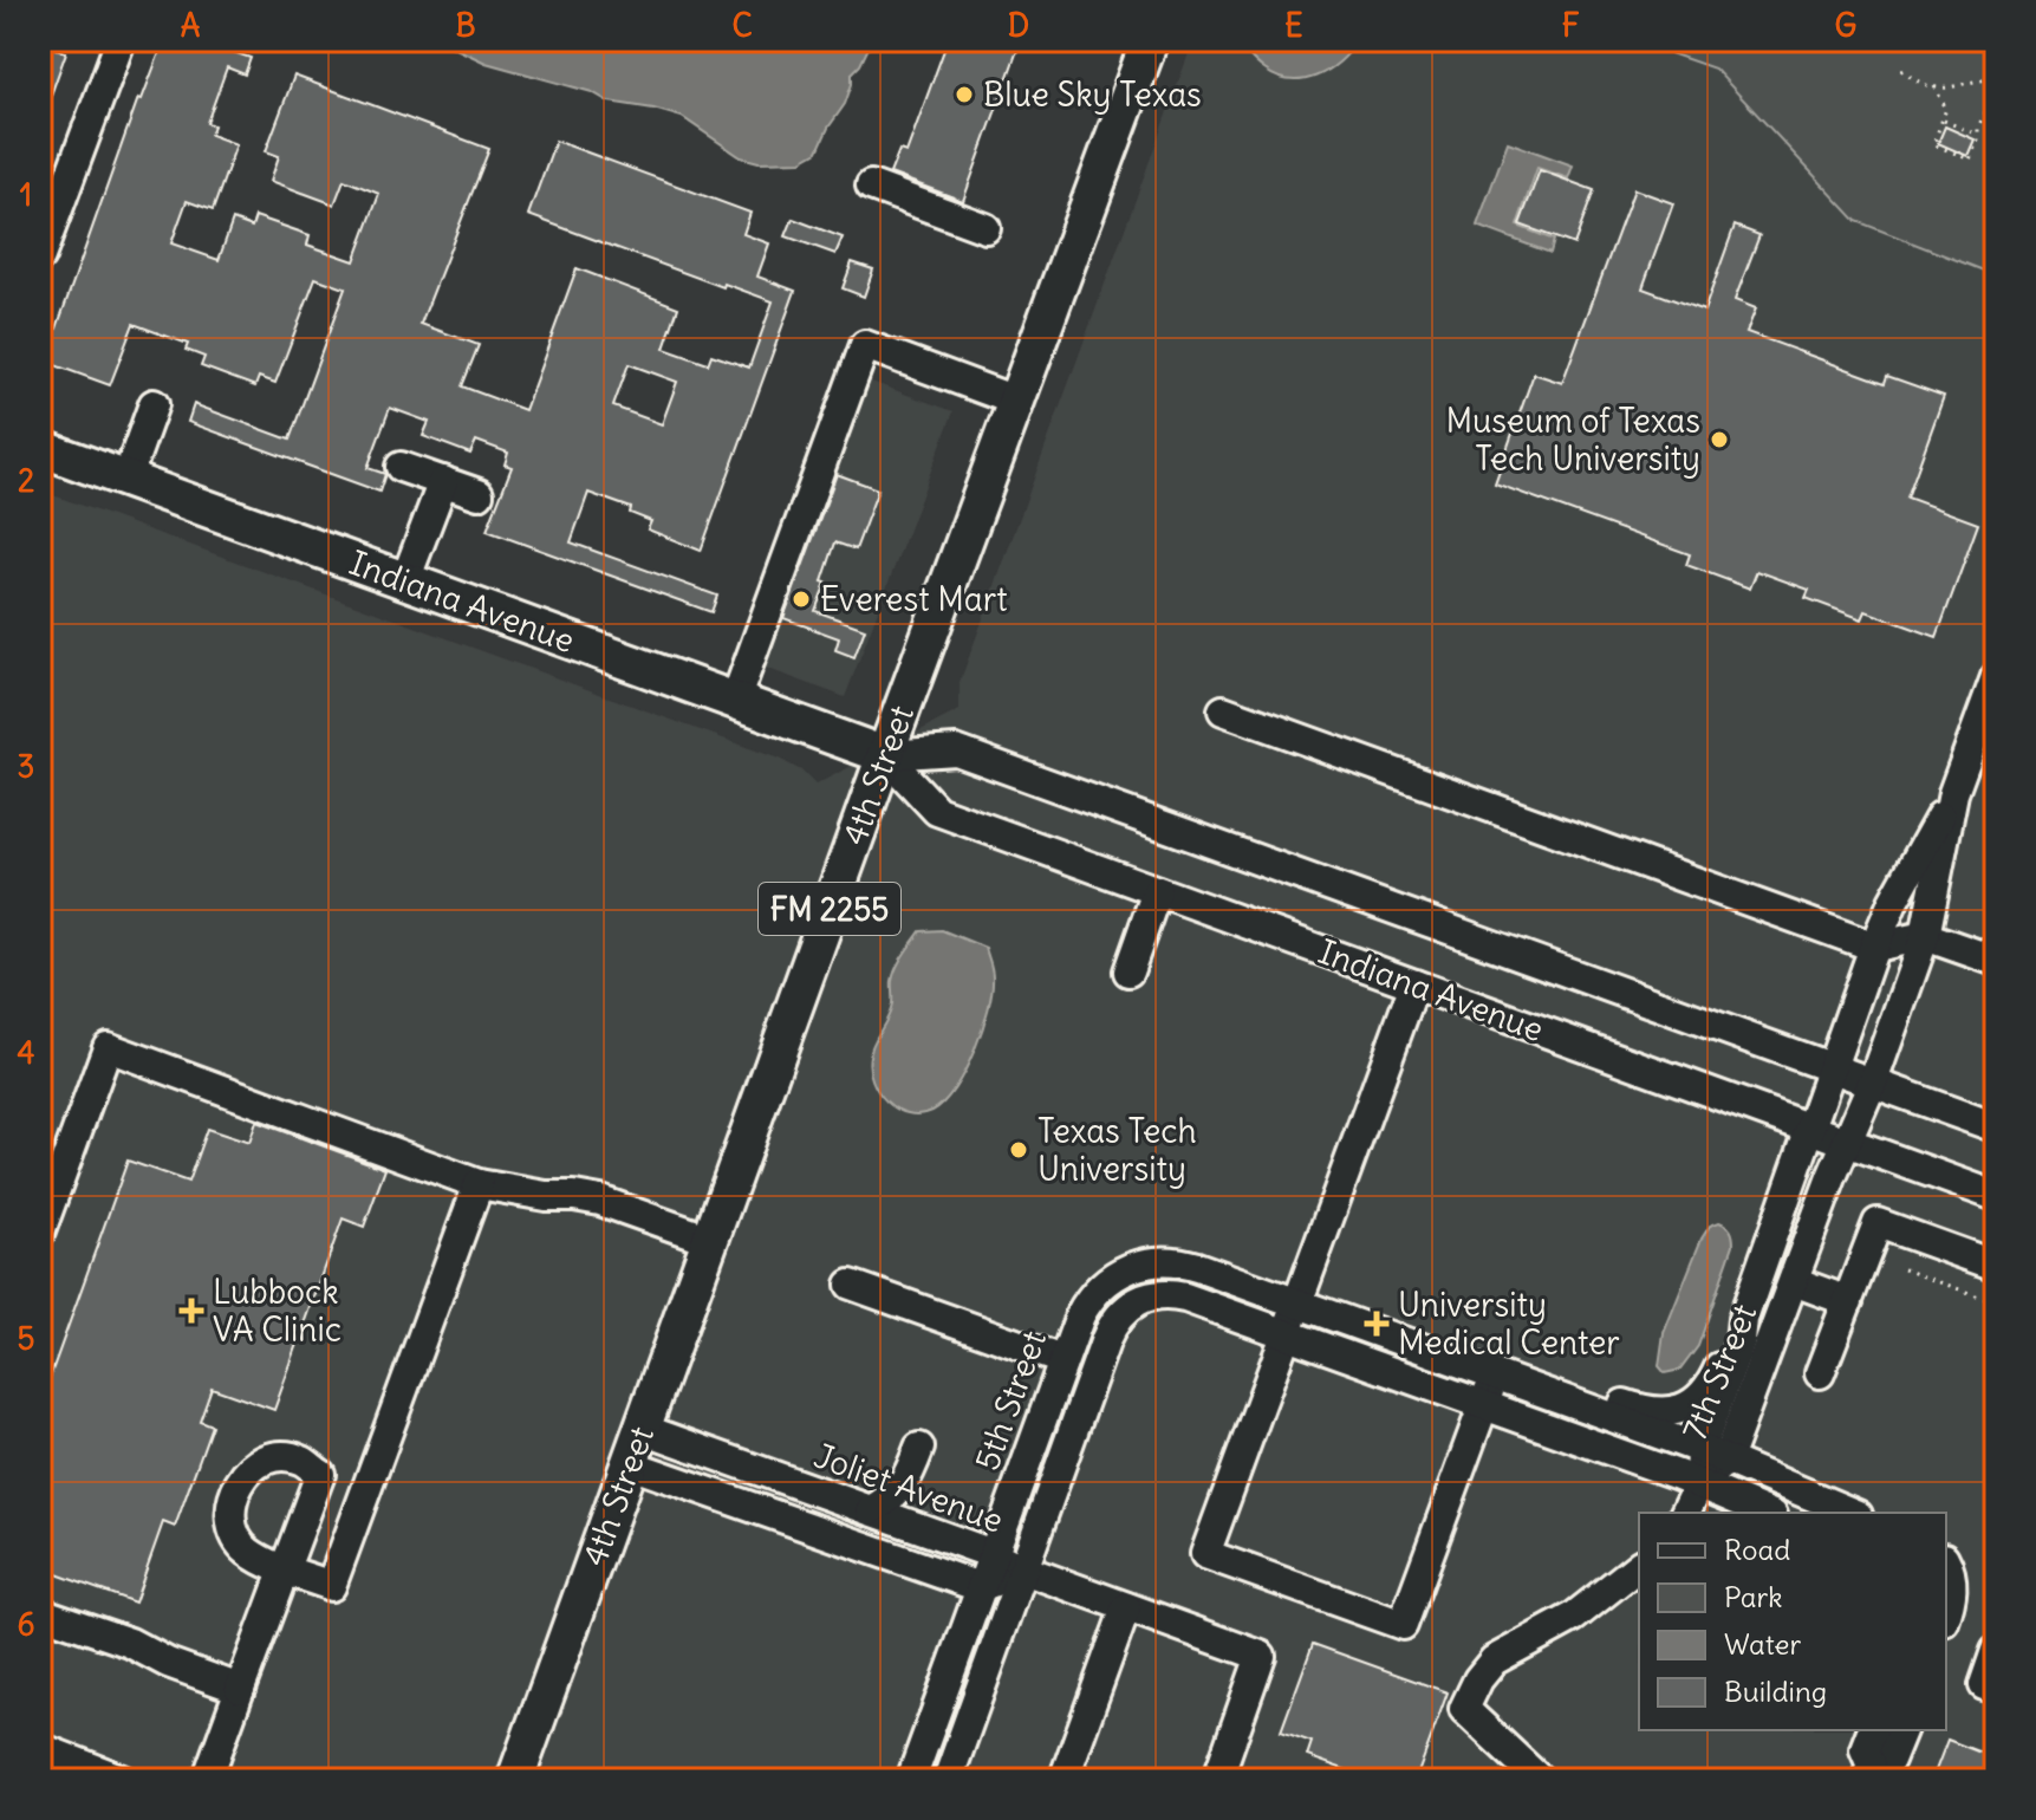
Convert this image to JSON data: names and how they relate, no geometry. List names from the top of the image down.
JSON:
{
  "streets": {
    "main road": ["Indiana Avenue", "4th Street", "FM 2255"],
    "street": ["7th Street", "5th Street", "Joliet Avenue"]
  },
  "crossings": [
    ["Indiana Avenue", "4th Street"],
    ["Indiana Avenue", "7th Street"],
    ["4th Street", "Joliet Avenue"],
    ["5th Street", "Joliet Avenue"]
  ],
  "places": {
    "other": [
      "Blue Sky Texas",
      "Museum of Texas Tech University",
      "Everest Mart",
      "Texas Tech University"
    ],
    "health": ["Lubbock VA Clinic", "University Medical Center"]
  },
  "legend": [
    "Road",
    "Park",
    "Water",
    "Building"
  ],
  "grid": {
    "columns": [
      "A",
      "B",
      "C",
      "D",
      "E",
      "F",
      "G"
    ],
    "rows": [
      "1",
      "2",
      "3",
      "4",
      "5",
      "6"
    ]
  }
}
